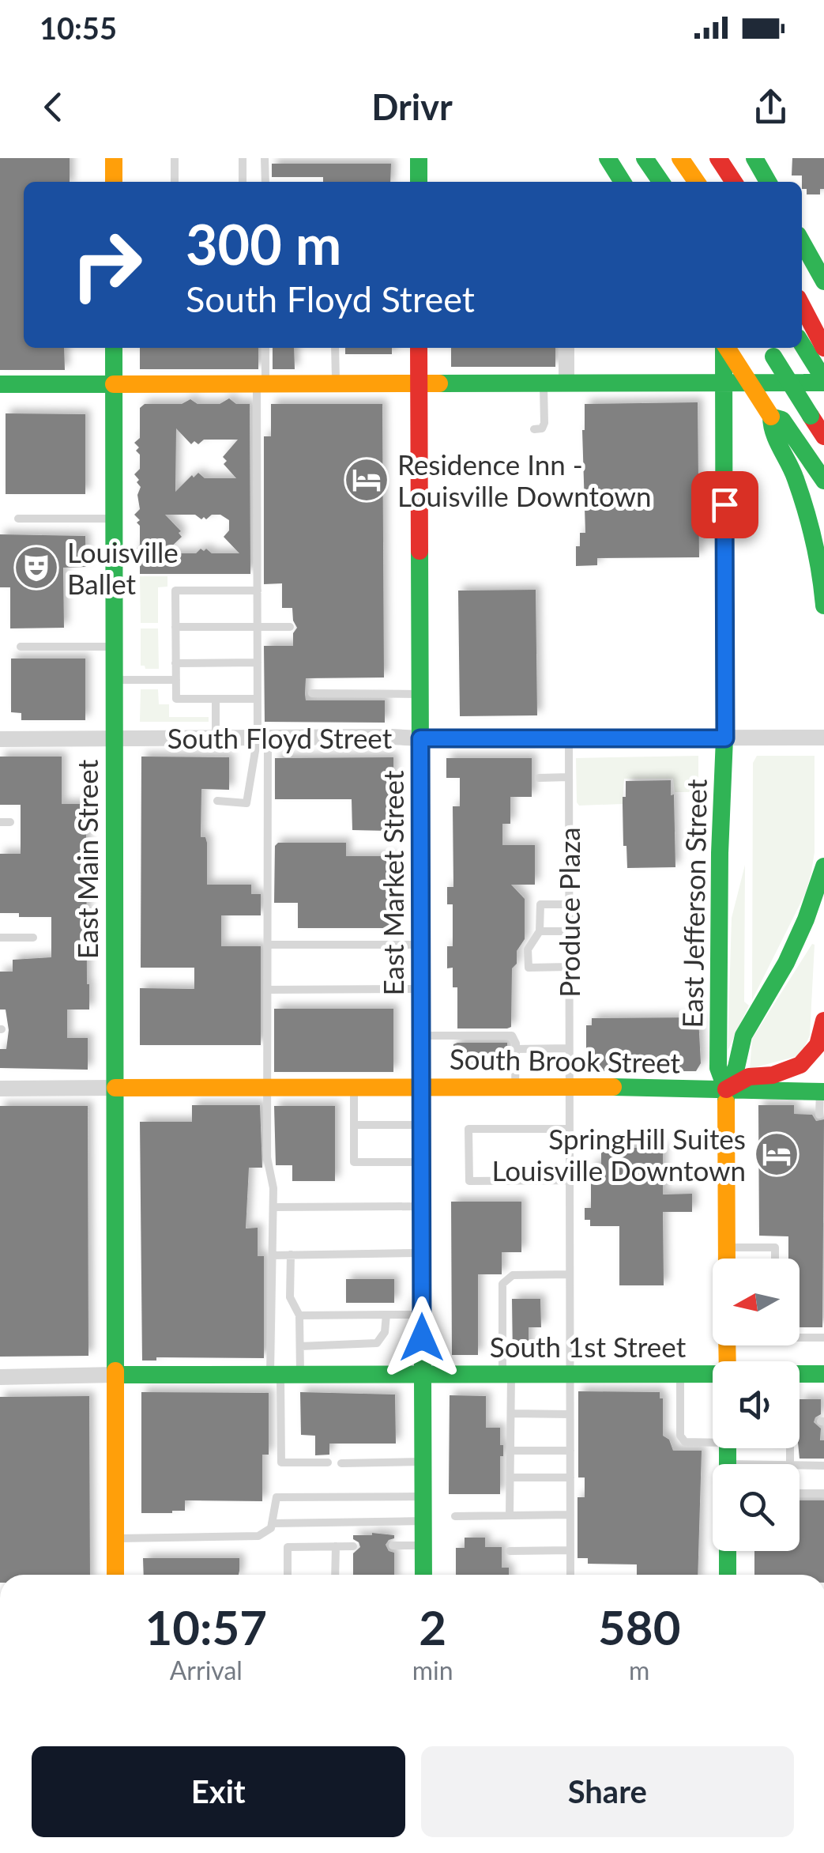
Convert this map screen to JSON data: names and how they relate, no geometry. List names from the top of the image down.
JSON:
{
  "streets": {
    "main road": [
      "East Main Street",
      "East Market Street",
      "East Jefferson Street",
      "South Brook Street",
      "South 1st Street"
    ],
    "street": ["South Floyd Street"],
    "lane": ["Produce Plaza"]
  },
  "crossings": [
    ["South Floyd Street", "East Main Street"],
    ["South Floyd Street", "East Market Street"],
    ["South Floyd Street", "East Jefferson Street"],
    ["South Floyd Street", "Produce Plaza"],
    ["East Main Street", "South Brook Street"],
    ["East Main Street", "South 1st Street"],
    ["East Market Street", "South Brook Street"],
    ["East Market Street", "South 1st Street"],
    ["East Jefferson Street", "South Brook Street"],
    ["Produce Plaza", "South Brook Street"],
    ["Produce Plaza", "South 1st Street"]
  ],
  "places": {
    "hotel": ["Residence Inn - Louisville Downtown", "SpringHill Suites Louisville Downtown"],
    "theatre": ["Louisville Ballet"]
  },
  "north": "left",
  "page": {
    "status": "10:55",
    "header": "Drivr",
    "turn": ["300 m", "South Floyd Street"],
    "eta": [
      "10:57",
      "Arrival",
      "2",
      "min",
      "580",
      "m"
    ],
    "buttons": ["Exit", "Share"]
  }
}
